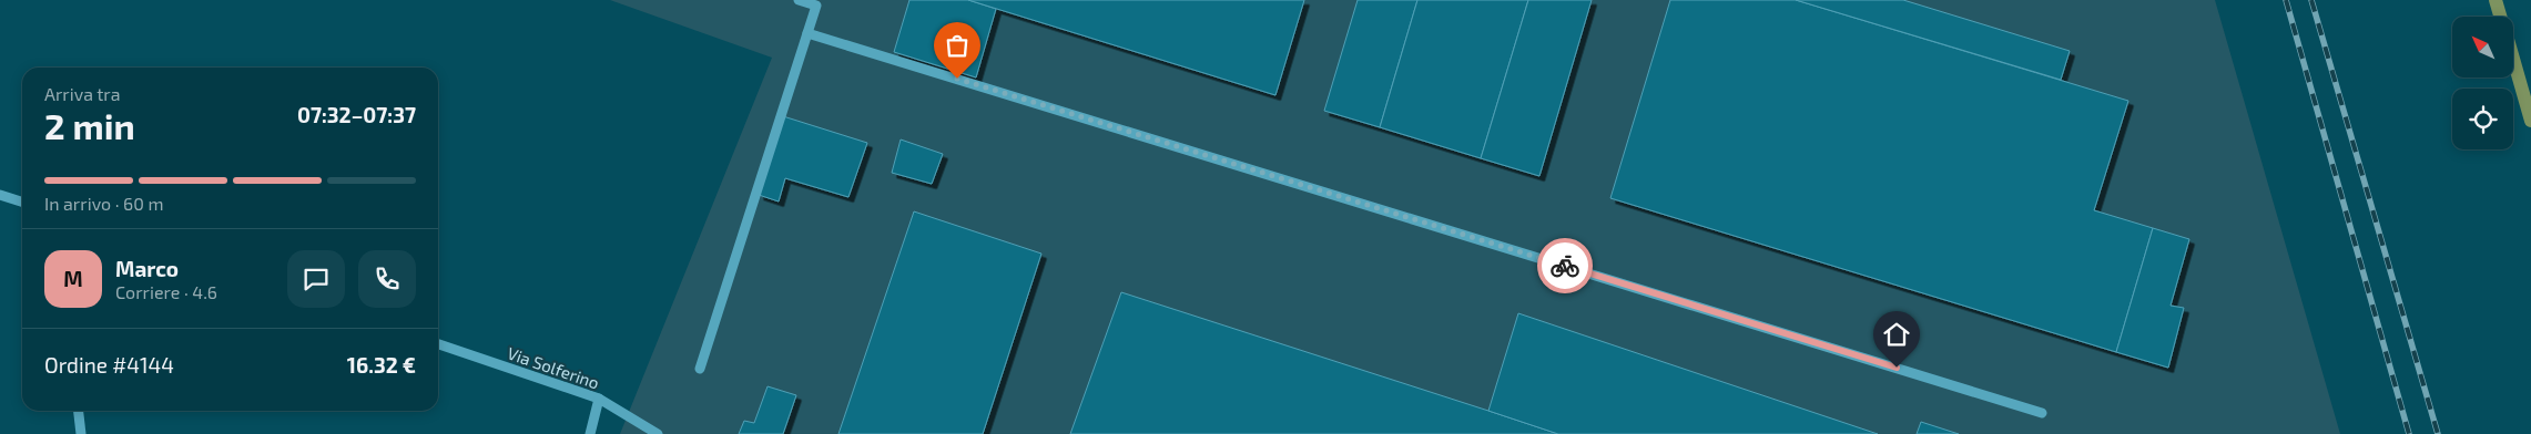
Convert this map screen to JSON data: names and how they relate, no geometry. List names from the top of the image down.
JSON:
{
  "streets": {
    "street": ["Via Solferino"]
  },
  "north": "top left",
  "page": {
    "heading": ["2 min", "Arriva tra", "07:32–07:37"],
    "panel": [
      "Marco",
      "Corriere · 4.6",
      "Ordine #4144",
      "16.32 €"
    ],
    "bar": "In arrivo · 60 m",
    "round": "M"
  }
}
